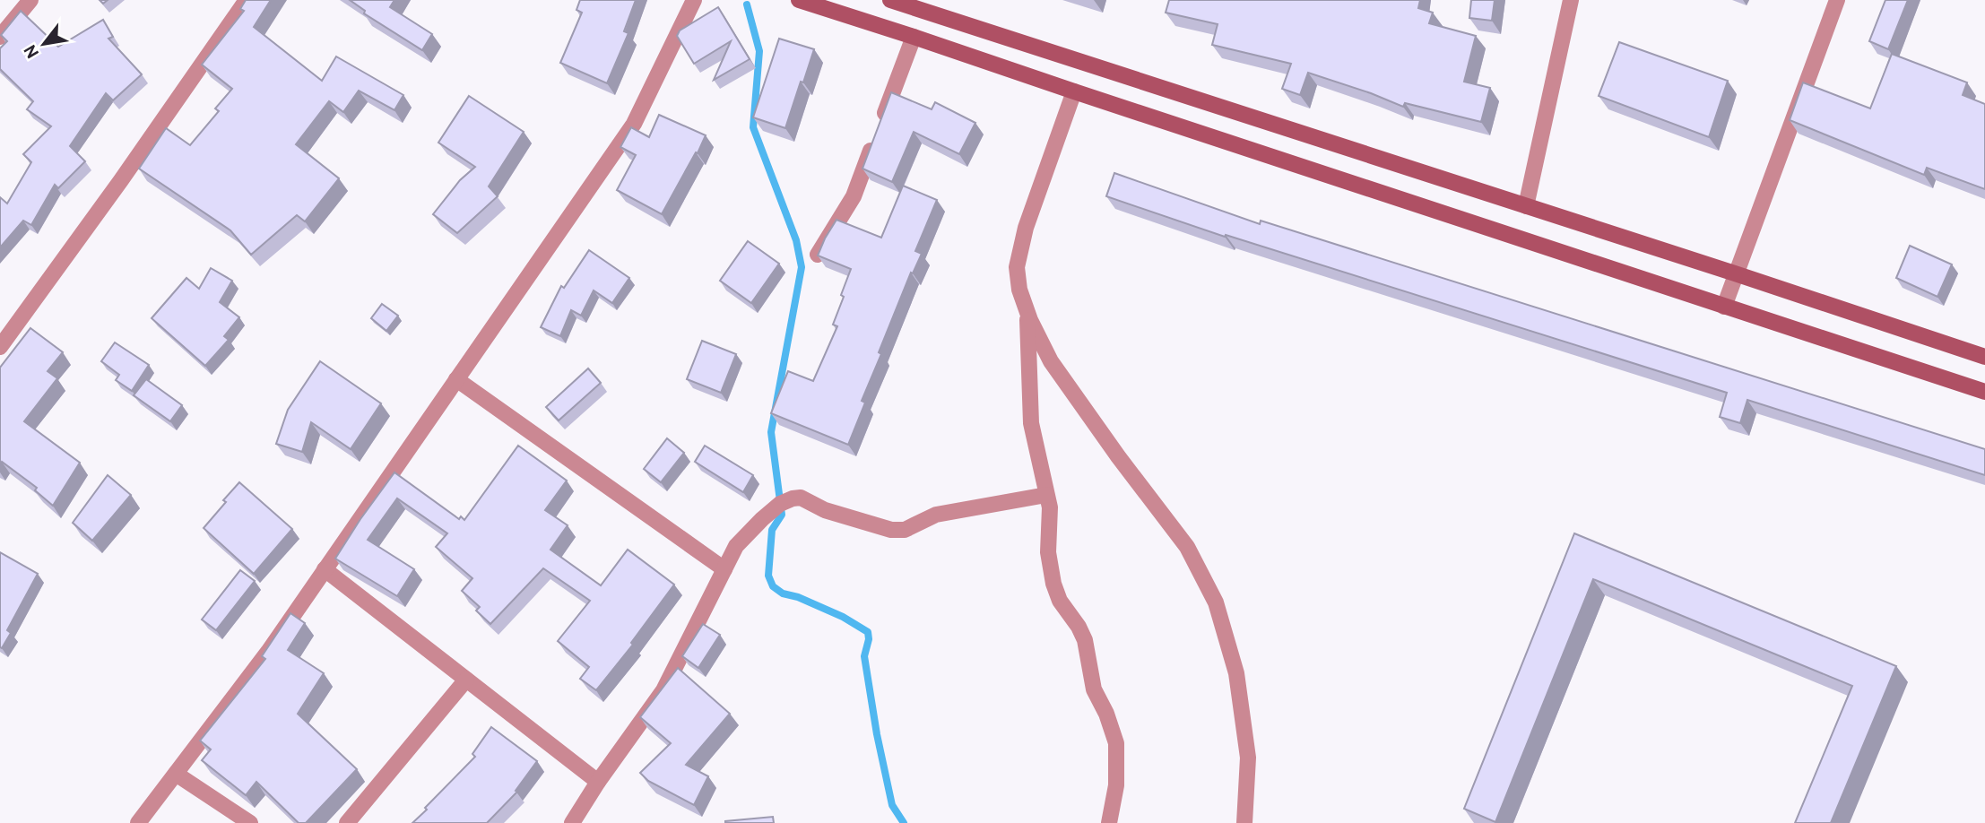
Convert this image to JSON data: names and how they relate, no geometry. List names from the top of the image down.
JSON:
{
  "north": "bottom left"
}
